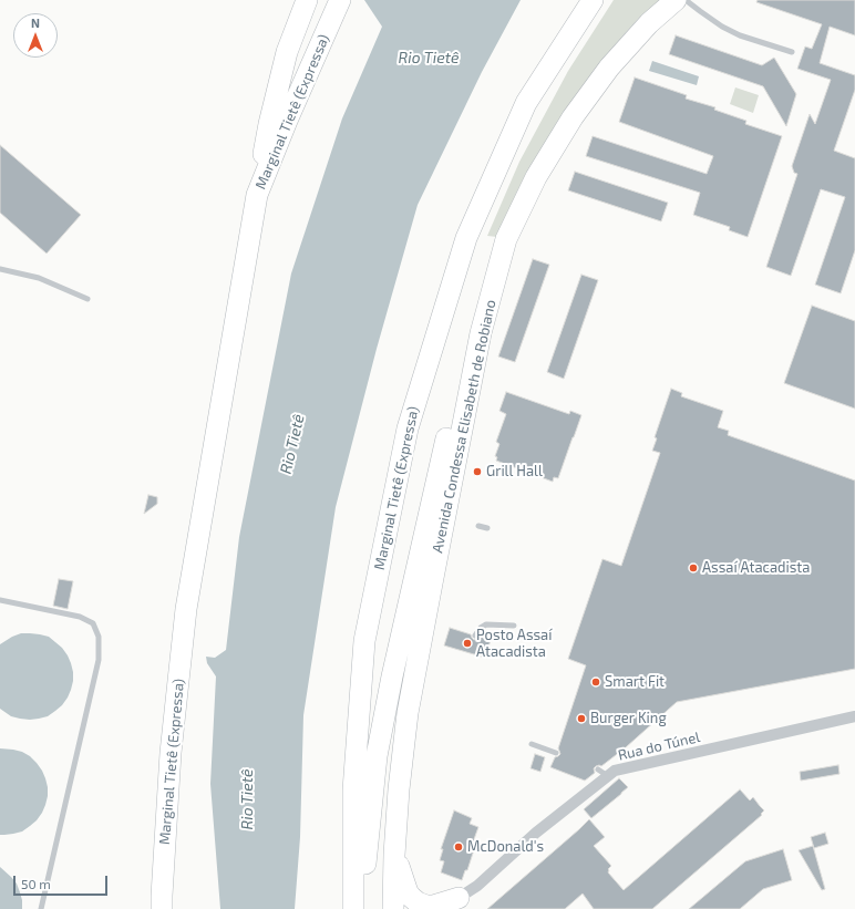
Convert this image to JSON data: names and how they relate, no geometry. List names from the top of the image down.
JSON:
{
  "streets": {
    "highway": ["Marginal Tietê (Expressa)", "Avenida Condessa Elisabeth de Robiano"],
    "street": ["Rua do Túnel"]
  },
  "water": ["Rio Tietê"],
  "places": [
    "Grill Hall",
    "Assaí Atacadista",
    "Posto Assaí Atacadista",
    "Smart Fit",
    "Burger King",
    "McDonald's"
  ],
  "scale_bar": "50 m",
  "north": "top"
}
